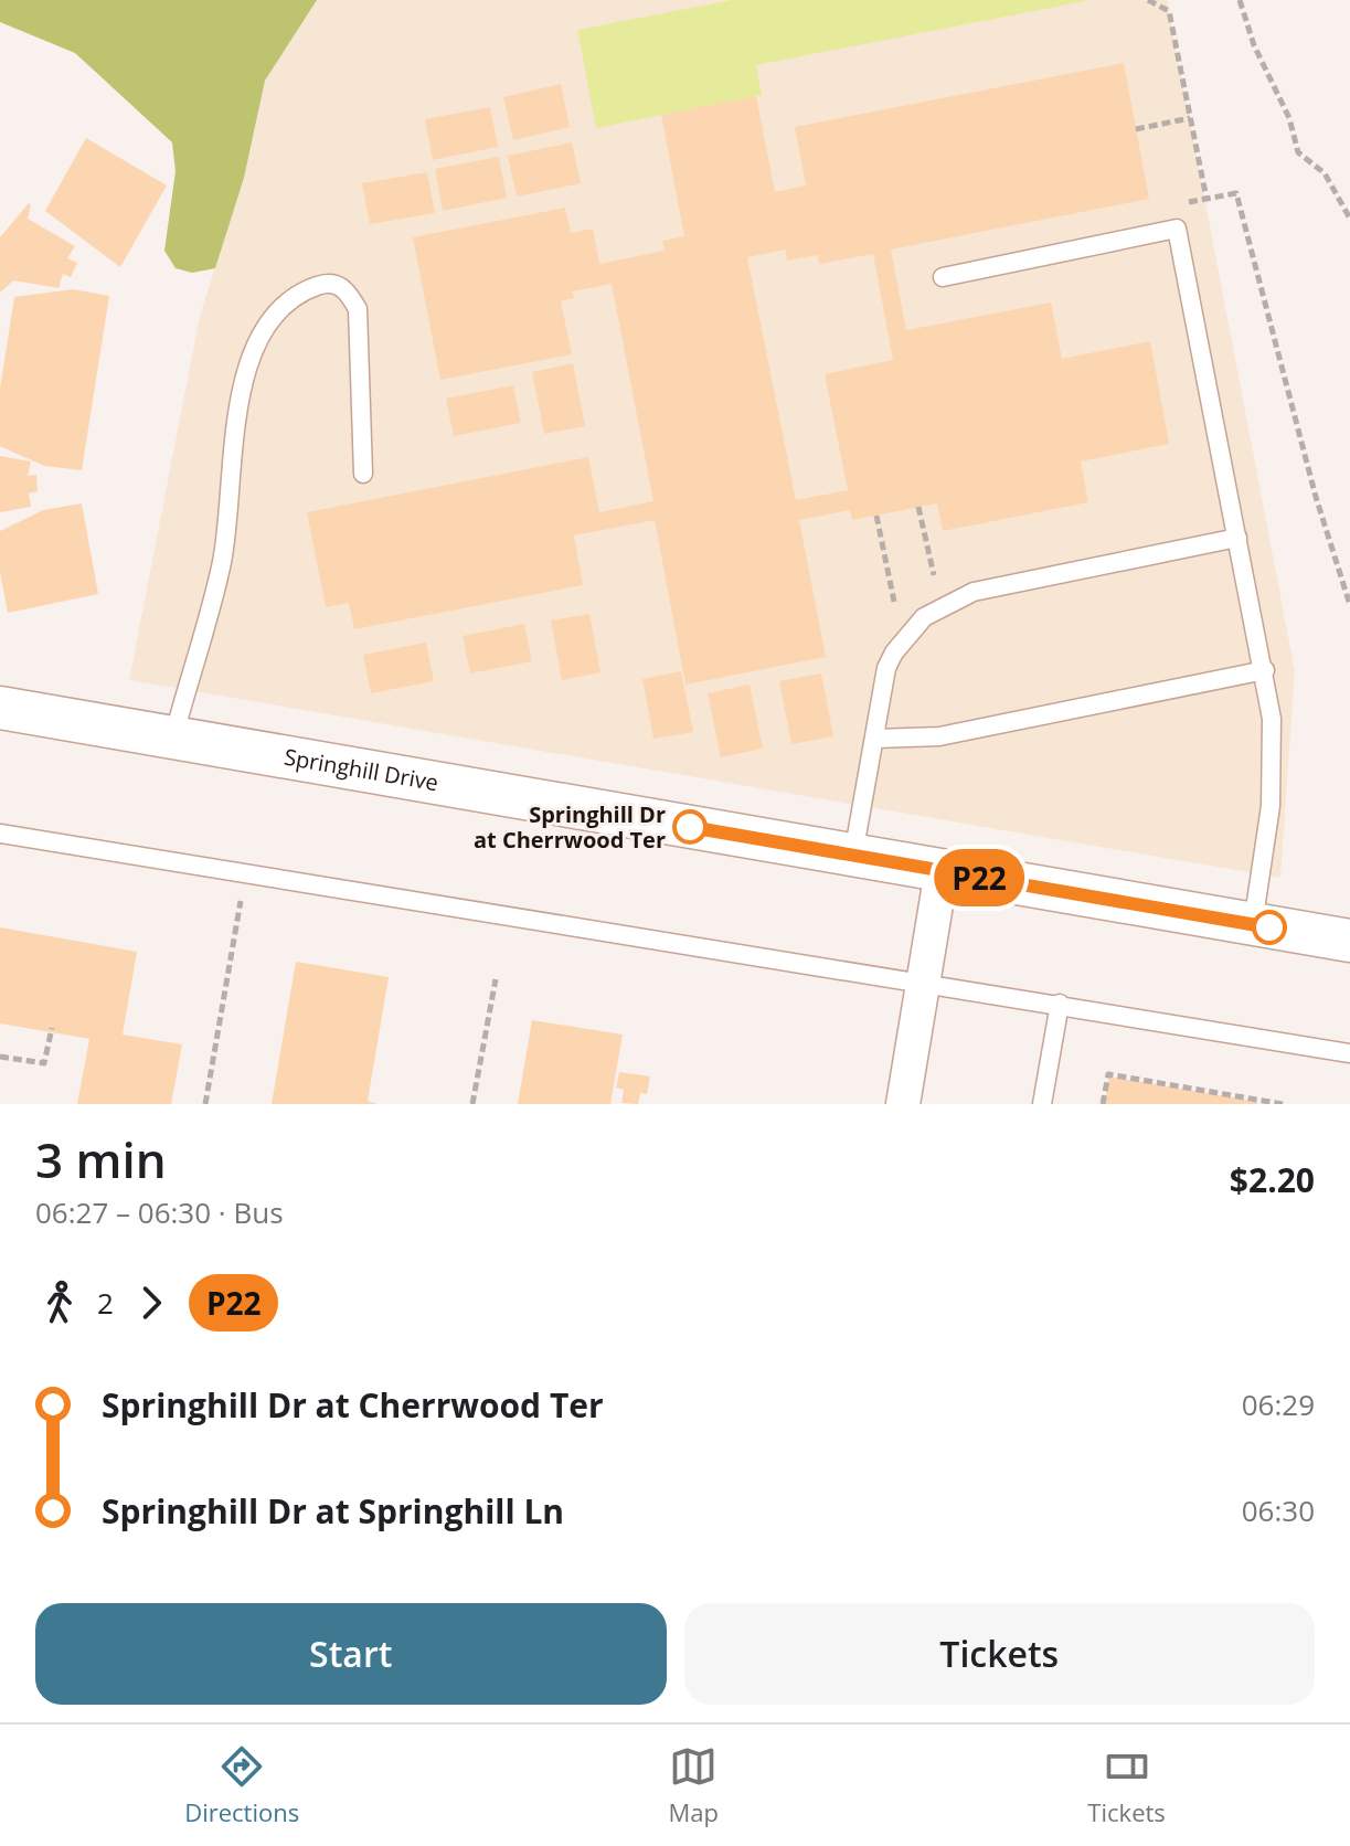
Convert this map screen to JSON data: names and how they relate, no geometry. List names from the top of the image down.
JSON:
{
  "streets": {
    "street": ["Springhill Drive"]
  },
  "places": ["Springhill Dr at Cherrwood Ter"],
  "lines": ["bus line P22"],
  "page": {
    "on_map": "P22",
    "heading": ["3 min", "06:27 – 06:30 · Bus", "$2.20"],
    "legs": ["2", "P22"],
    "list": [
      {
        "name": "Springhill Dr at Cherrwood Ter",
        "value": "06:29"
      },
      {
        "name": "Springhill Dr at Springhill Ln",
        "value": "06:30"
      }
    ],
    "buttons": ["Start", "Tickets"],
    "tabs": ["Directions", "Map", "Tickets"]
  }
}
